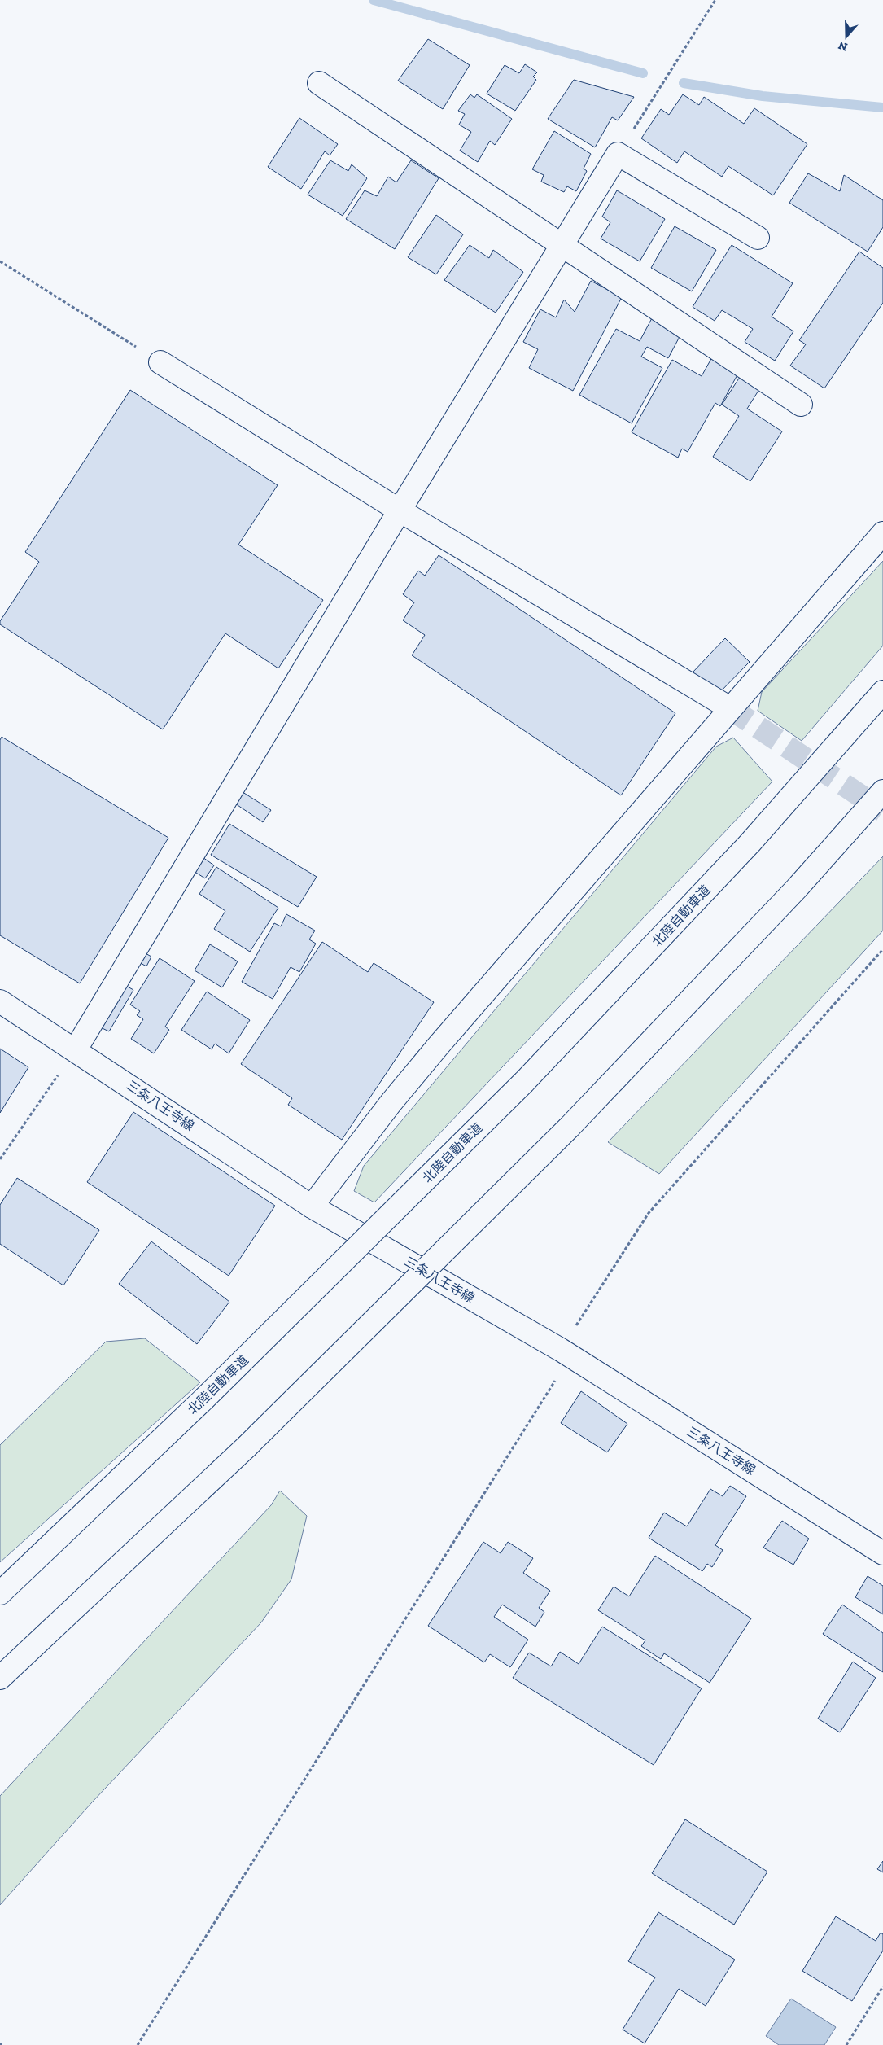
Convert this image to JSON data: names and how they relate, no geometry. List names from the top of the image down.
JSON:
{
  "streets": {
    "main road": ["北陸自動車道", "三条八王寺線"]
  },
  "north": "bottom"
}
